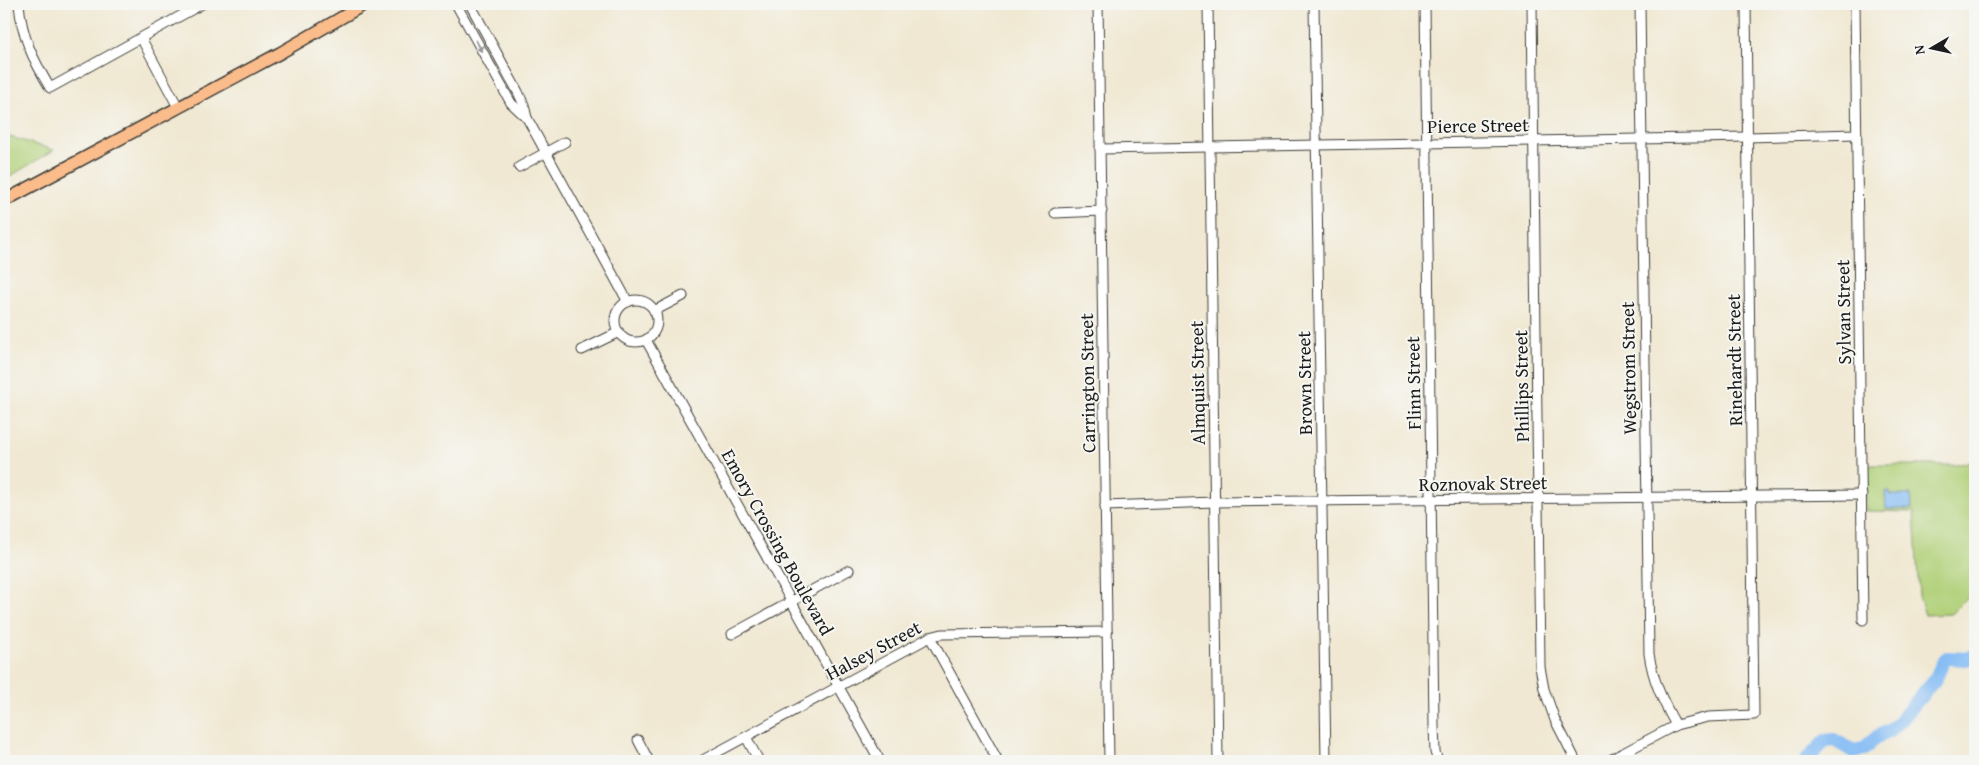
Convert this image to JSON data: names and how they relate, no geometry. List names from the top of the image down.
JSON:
{
  "streets": {
    "street": [
      "Pierce Street",
      "Sylvan Street",
      "Rinehardt Street",
      "Wegstrom Street",
      "Carrington Street",
      "Almquist Street",
      "Brown Street",
      "Flinn Street",
      "Phillips Street",
      "Roznovak Street",
      "Emory Crossing Boulevard",
      "Halsey Street"
    ]
  },
  "crossings": [
    ["Pierce Street", "Sylvan Street"],
    ["Pierce Street", "Rinehardt Street"],
    ["Pierce Street", "Wegstrom Street"],
    ["Pierce Street", "Carrington Street"],
    ["Pierce Street", "Almquist Street"],
    ["Pierce Street", "Brown Street"],
    ["Pierce Street", "Flinn Street"],
    ["Pierce Street", "Phillips Street"],
    ["Sylvan Street", "Roznovak Street"],
    ["Rinehardt Street", "Wegstrom Street"],
    ["Rinehardt Street", "Roznovak Street"],
    ["Wegstrom Street", "Roznovak Street"],
    ["Carrington Street", "Roznovak Street"],
    ["Carrington Street", "Halsey Street"],
    ["Almquist Street", "Roznovak Street"],
    ["Brown Street", "Roznovak Street"],
    ["Flinn Street", "Roznovak Street"],
    ["Phillips Street", "Roznovak Street"],
    ["Emory Crossing Boulevard", "Halsey Street"]
  ],
  "north": "left"
}
